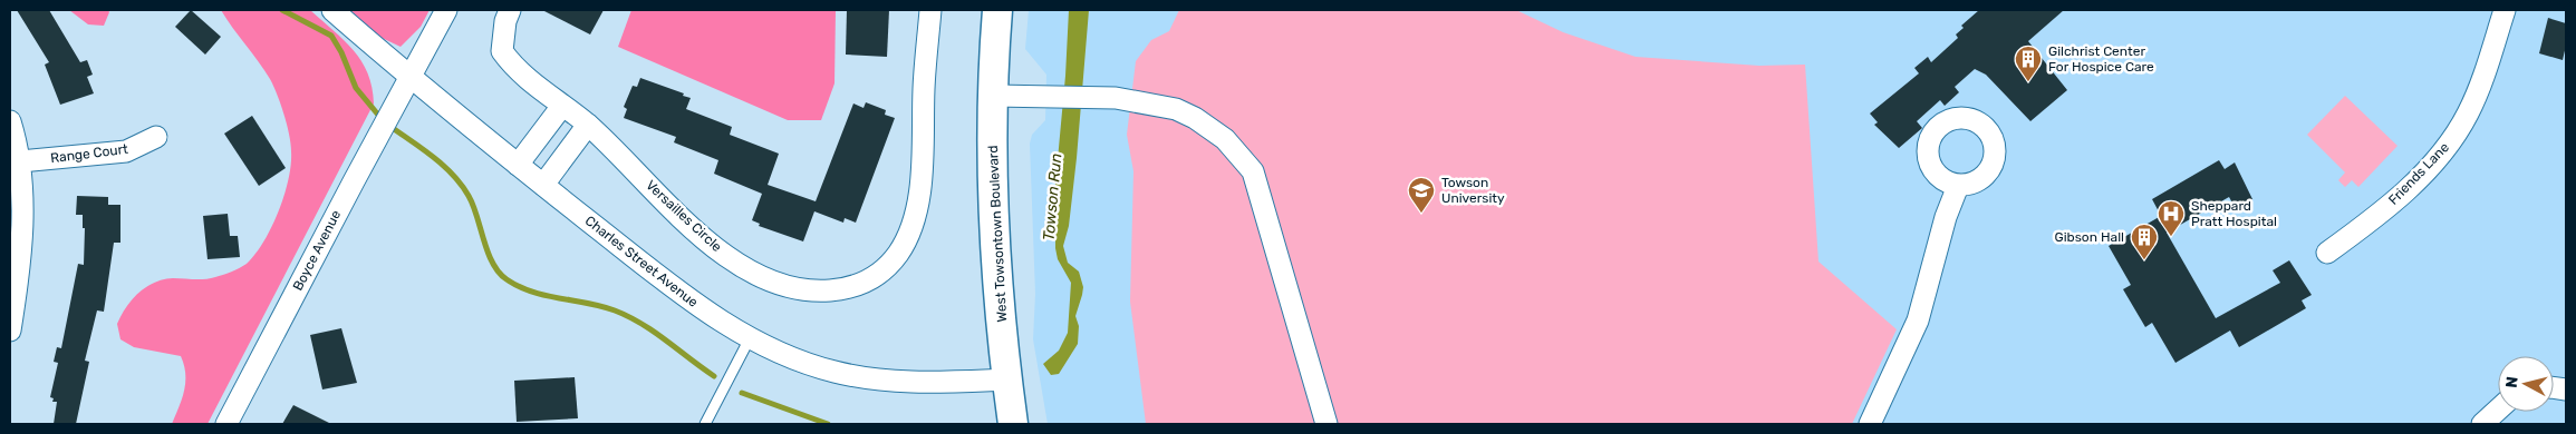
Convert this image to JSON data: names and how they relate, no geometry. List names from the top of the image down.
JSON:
{
  "streets": {
    "main road": ["West Towsontown Boulevard"],
    "street": [
      "Range Court",
      "Friends Lane",
      "Versailles Circle",
      "Boyce Avenue",
      "Charles Street Avenue"
    ]
  },
  "crossings": [
    ["West Towsontown Boulevard", "Charles Street Avenue"],
    ["Boyce Avenue", "Charles Street Avenue"]
  ],
  "water": ["Towson Run"],
  "places": {
    "building": ["Gilchrist Center For Hospice Care", "Gibson Hall"],
    "school or university": ["Towson University"],
    "hospital": ["Sheppard Pratt Hospital"]
  },
  "north": "left"
}
